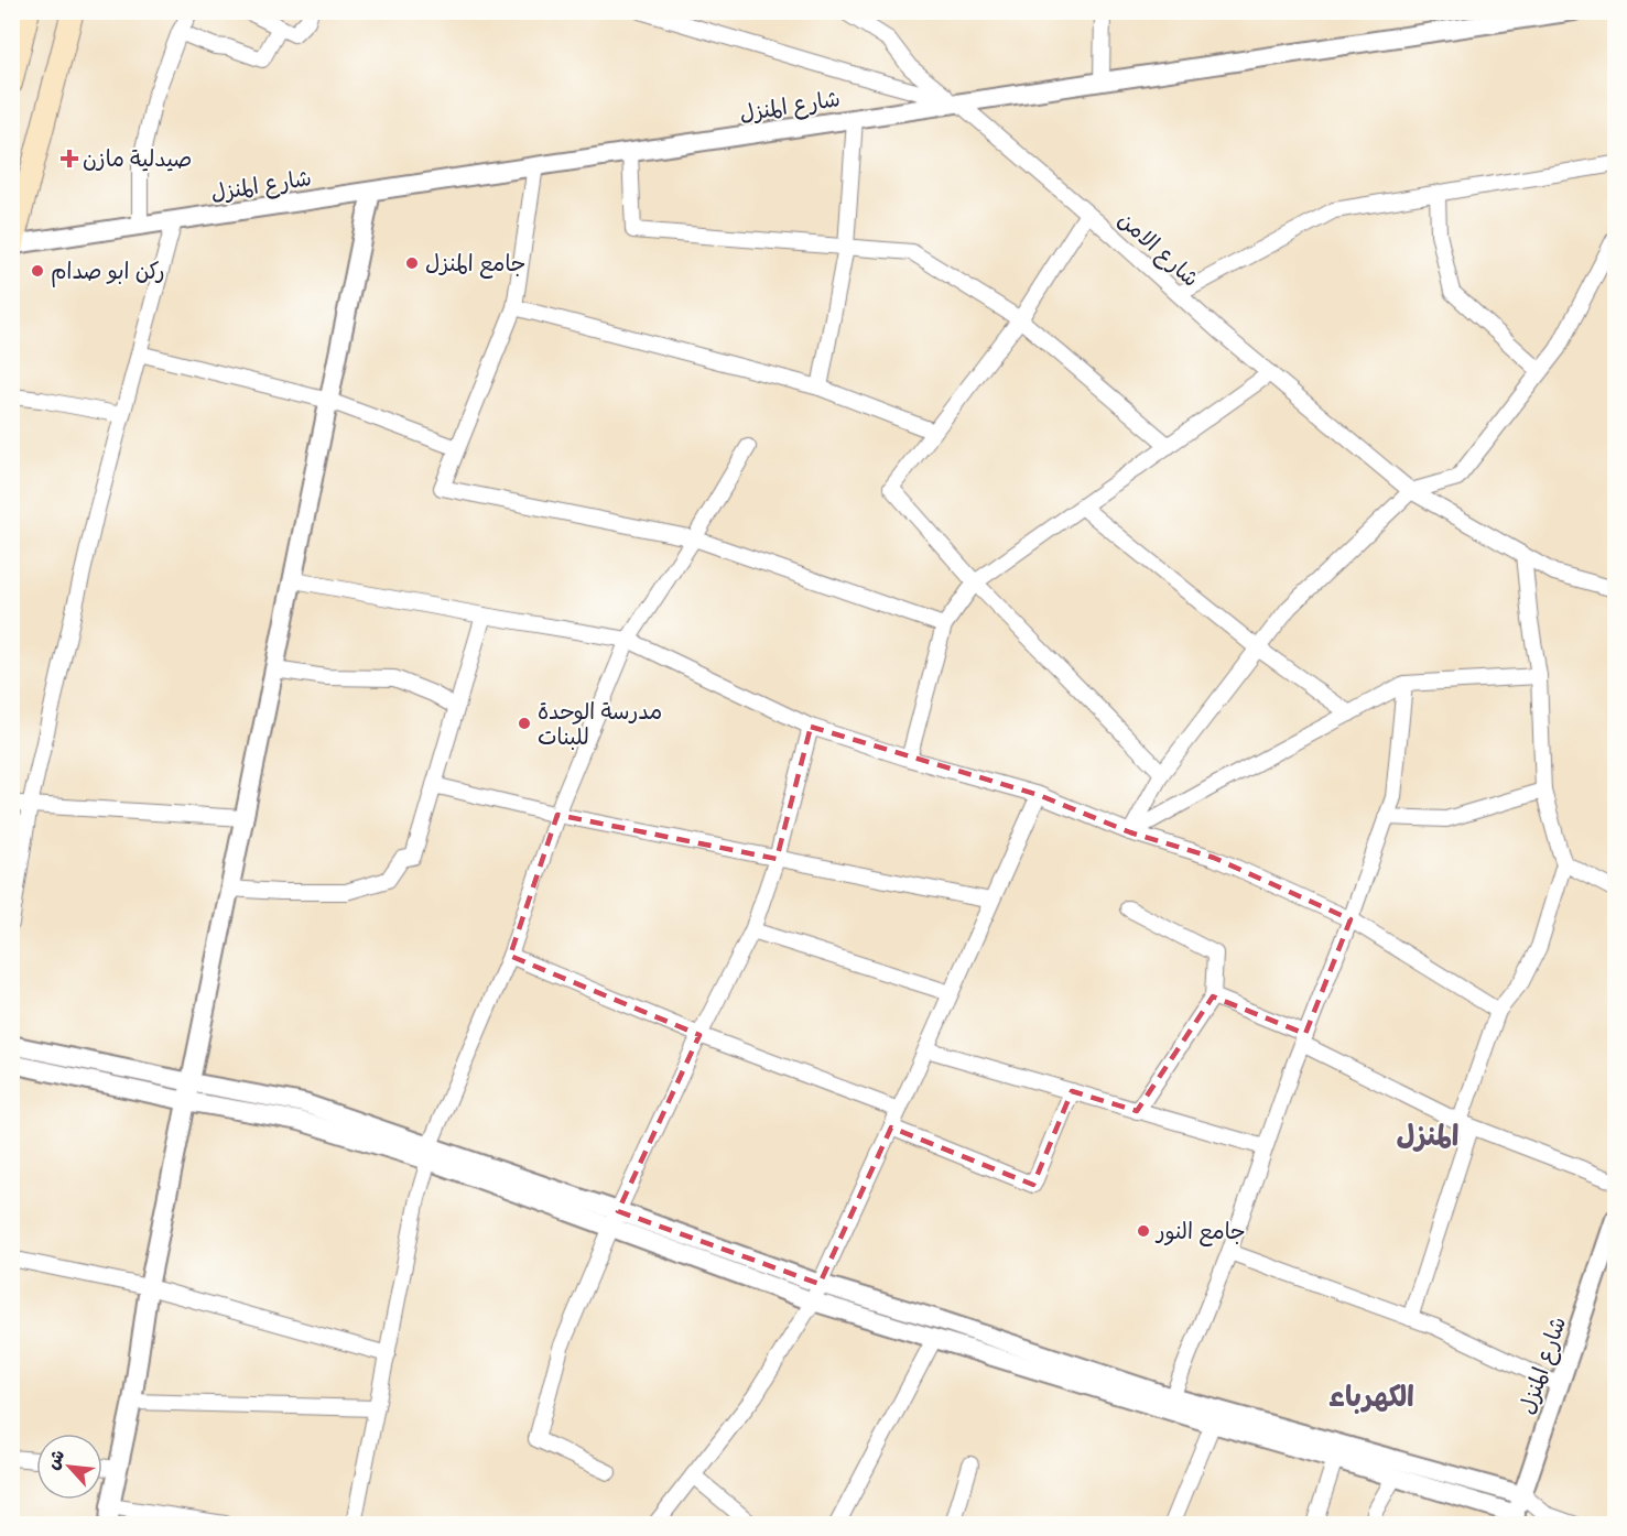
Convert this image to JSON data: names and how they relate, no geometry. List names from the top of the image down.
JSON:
{
  "streets": {
    "street": ["شارع المنزل", "شارع الامن"]
  },
  "crossings": [
    ["شارع المنزل", "شارع الامن"]
  ],
  "districts": ["المنزل", "الكهرباء"],
  "places": {
    "health": ["صيدلية مازن"],
    "other": [
      "جامع المنزل",
      "ركن ابو صدام",
      "مدرسة الوحدة للبنات",
      "جامع النور"
    ]
  },
  "north": "top left"
}
